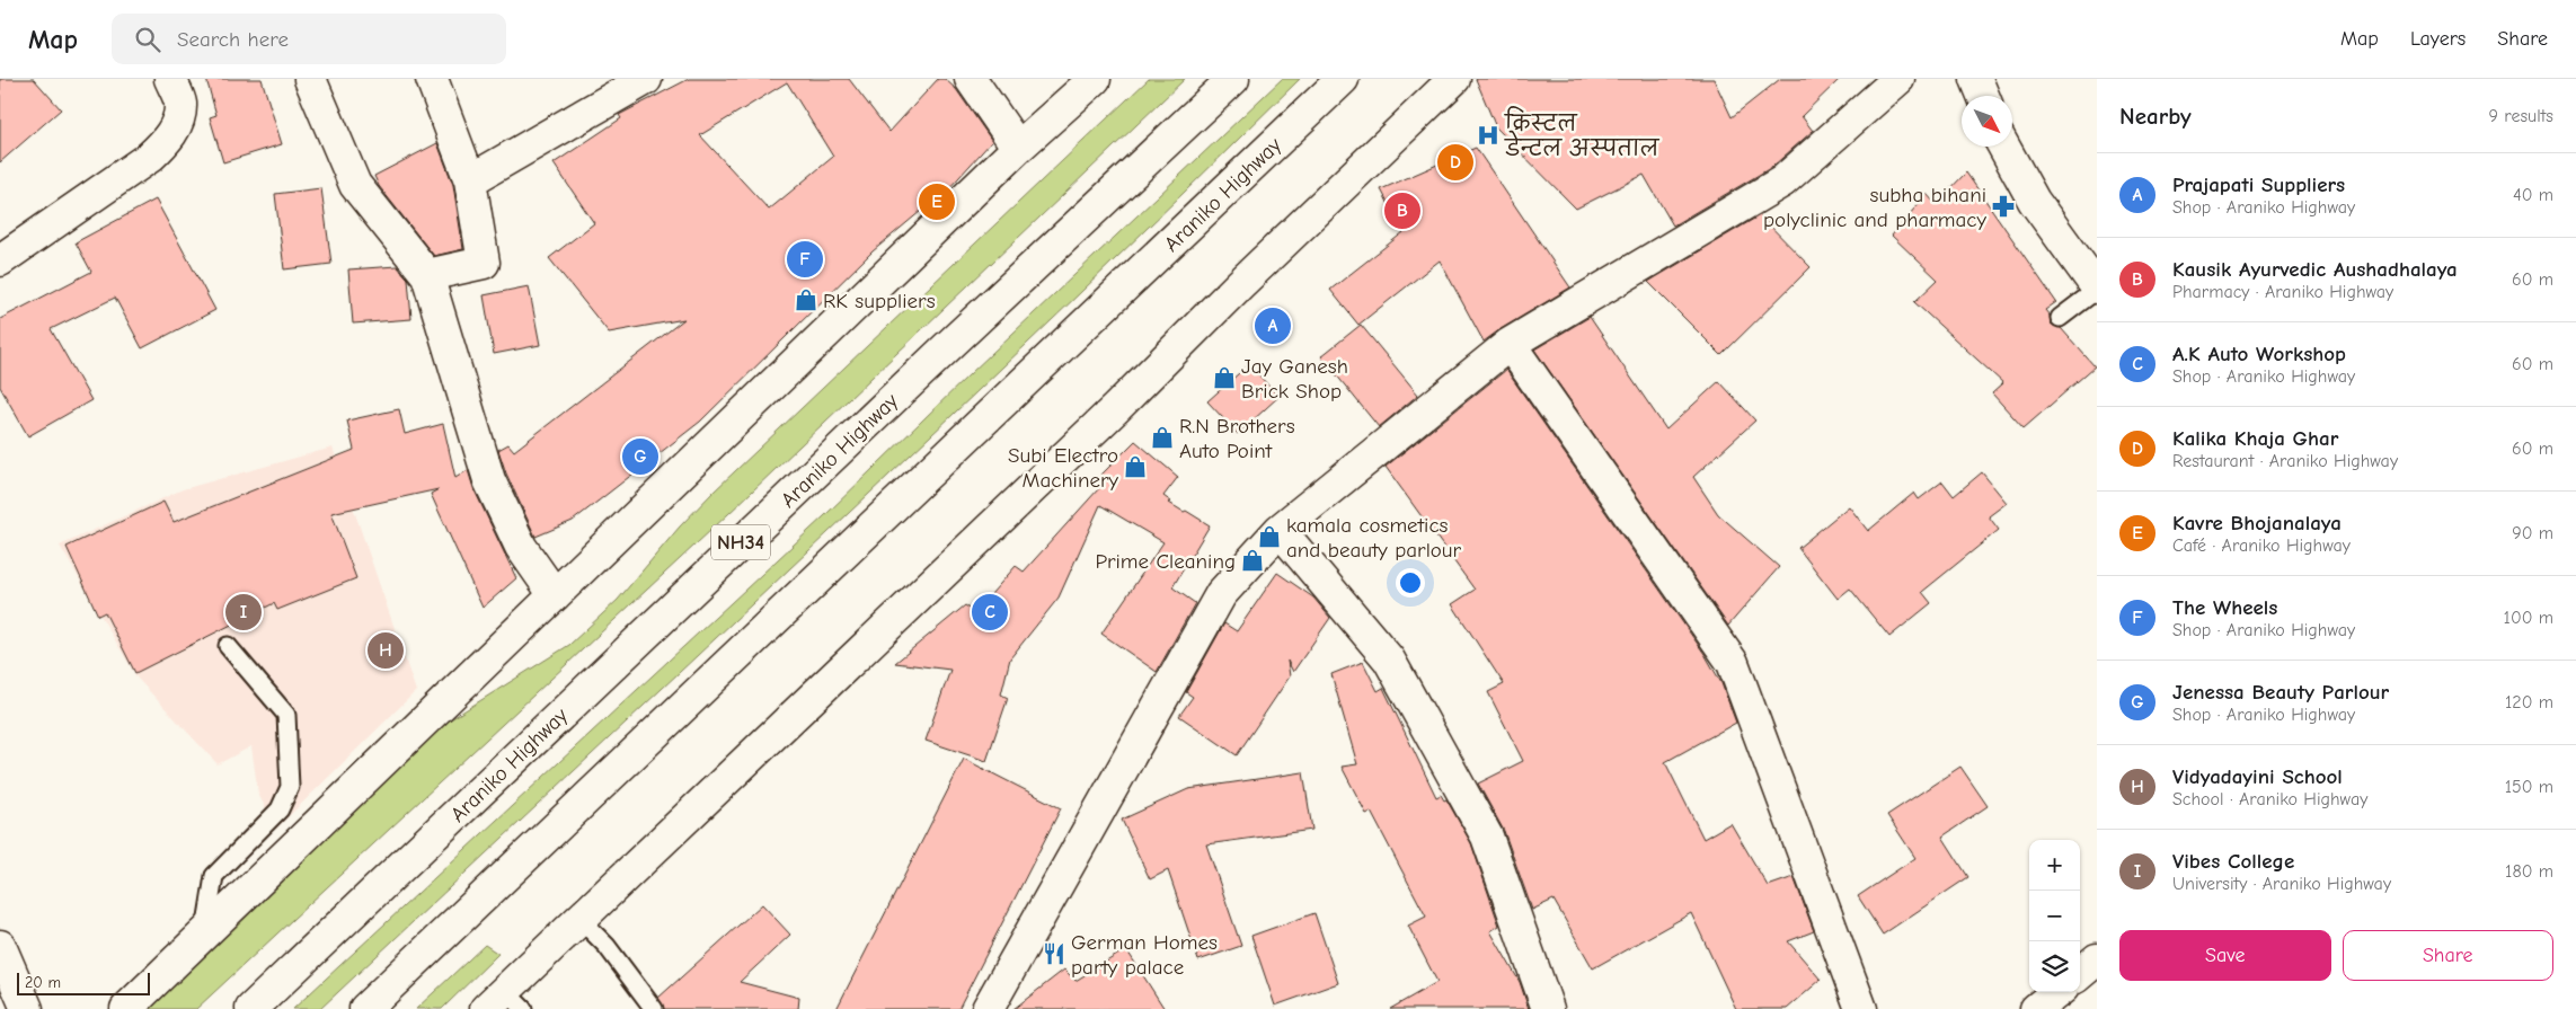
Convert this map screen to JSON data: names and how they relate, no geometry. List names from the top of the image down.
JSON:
{
  "streets": {
    "main road": ["Araniko Highway", "NH34"]
  },
  "places": {
    "hospital": ["क्रिस्टल डेन्टल अस्पताल"],
    "pharmacy": ["subha bihani polyclinic and pharmacy"],
    "shop": [
      "RK suppliers",
      "Jay Ganesh Brick Shop",
      "R.N Brothers Auto Point",
      "Subi Electro Machinery",
      "kamala cosmetics and beauty parlour",
      "Prime Cleaning"
    ],
    "restaurant": ["German Homes party palace"]
  },
  "scale_bar": "20 m",
  "north": "bottom right",
  "page": {
    "header": "Map",
    "search": "Search here",
    "nav": ["Map", "Layers", "Share"],
    "heading": ["Nearby", "9 results"],
    "pins": [
      "D",
      "E",
      "B",
      "F",
      "A",
      "G",
      "C",
      "I",
      "H"
    ],
    "list": [
      {
        "mark": "A",
        "name": "Prajapati Suppliers",
        "note": "Shop · Araniko Highway",
        "value": "40 m"
      },
      {
        "mark": "B",
        "name": "Kausik Ayurvedic Aushadhalaya",
        "note": "Pharmacy · Araniko Highway",
        "value": "60 m"
      },
      {
        "mark": "C",
        "name": "A.K Auto Workshop",
        "note": "Shop · Araniko Highway",
        "value": "60 m"
      },
      {
        "mark": "D",
        "name": "Kalika Khaja Ghar",
        "note": "Restaurant · Araniko Highway",
        "value": "60 m"
      },
      {
        "mark": "E",
        "name": "Kavre Bhojanalaya",
        "note": "Café · Araniko Highway",
        "value": "90 m"
      },
      {
        "mark": "F",
        "name": "The Wheels",
        "note": "Shop · Araniko Highway",
        "value": "100 m"
      },
      {
        "mark": "G",
        "name": "Jenessa Beauty Parlour",
        "note": "Shop · Araniko Highway",
        "value": "120 m"
      },
      {
        "mark": "H",
        "name": "Vidyadayini School",
        "note": "School · Araniko Highway",
        "value": "150 m"
      },
      {
        "mark": "I",
        "name": "Vibes College",
        "note": "University · Araniko Highway",
        "value": "180 m"
      }
    ],
    "map_buttons": ["+", "−"],
    "buttons": ["Save", "Share"],
    "scale": "20 m"
  }
}
